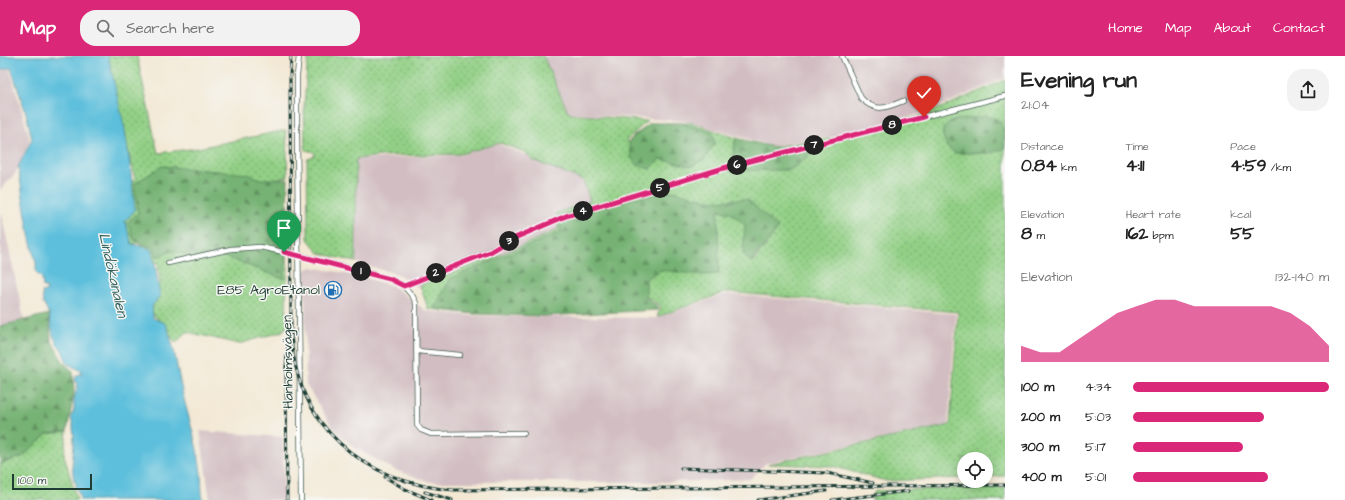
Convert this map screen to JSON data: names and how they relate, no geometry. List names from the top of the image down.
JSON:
{
  "streets": {
    "street": ["Hanholmsvägen"]
  },
  "water": ["Lindökanalen"],
  "places": {
    "fuel station": ["E85 AgroEtanol"]
  },
  "scale_bar": "100 m",
  "page": {
    "header": "Map",
    "search": "Search here",
    "nav": [
      "Home",
      "Map",
      "About",
      "Contact"
    ],
    "heading": ["Evening run", "21:04"],
    "pins": [
      "8",
      "7",
      "6",
      "5",
      "4",
      "3",
      "1",
      "2"
    ],
    "stats": [
      ["Distance", "0.84 km"],
      ["Time", "4:11"],
      ["Pace", "4:59 /km"],
      ["Elevation", "8 m"],
      ["Heart rate", "162 bpm"],
      ["kcal", "55"]
    ],
    "chart": ["Elevation", "132–140 m"],
    "list": [
      {
        "name": "100 m",
        "note": "4:34"
      },
      {
        "name": "200 m",
        "note": "5:03"
      },
      {
        "name": "300 m",
        "note": "5:17"
      },
      {
        "name": "400 m",
        "note": "5:01"
      }
    ],
    "scale": "100 m"
  }
}
